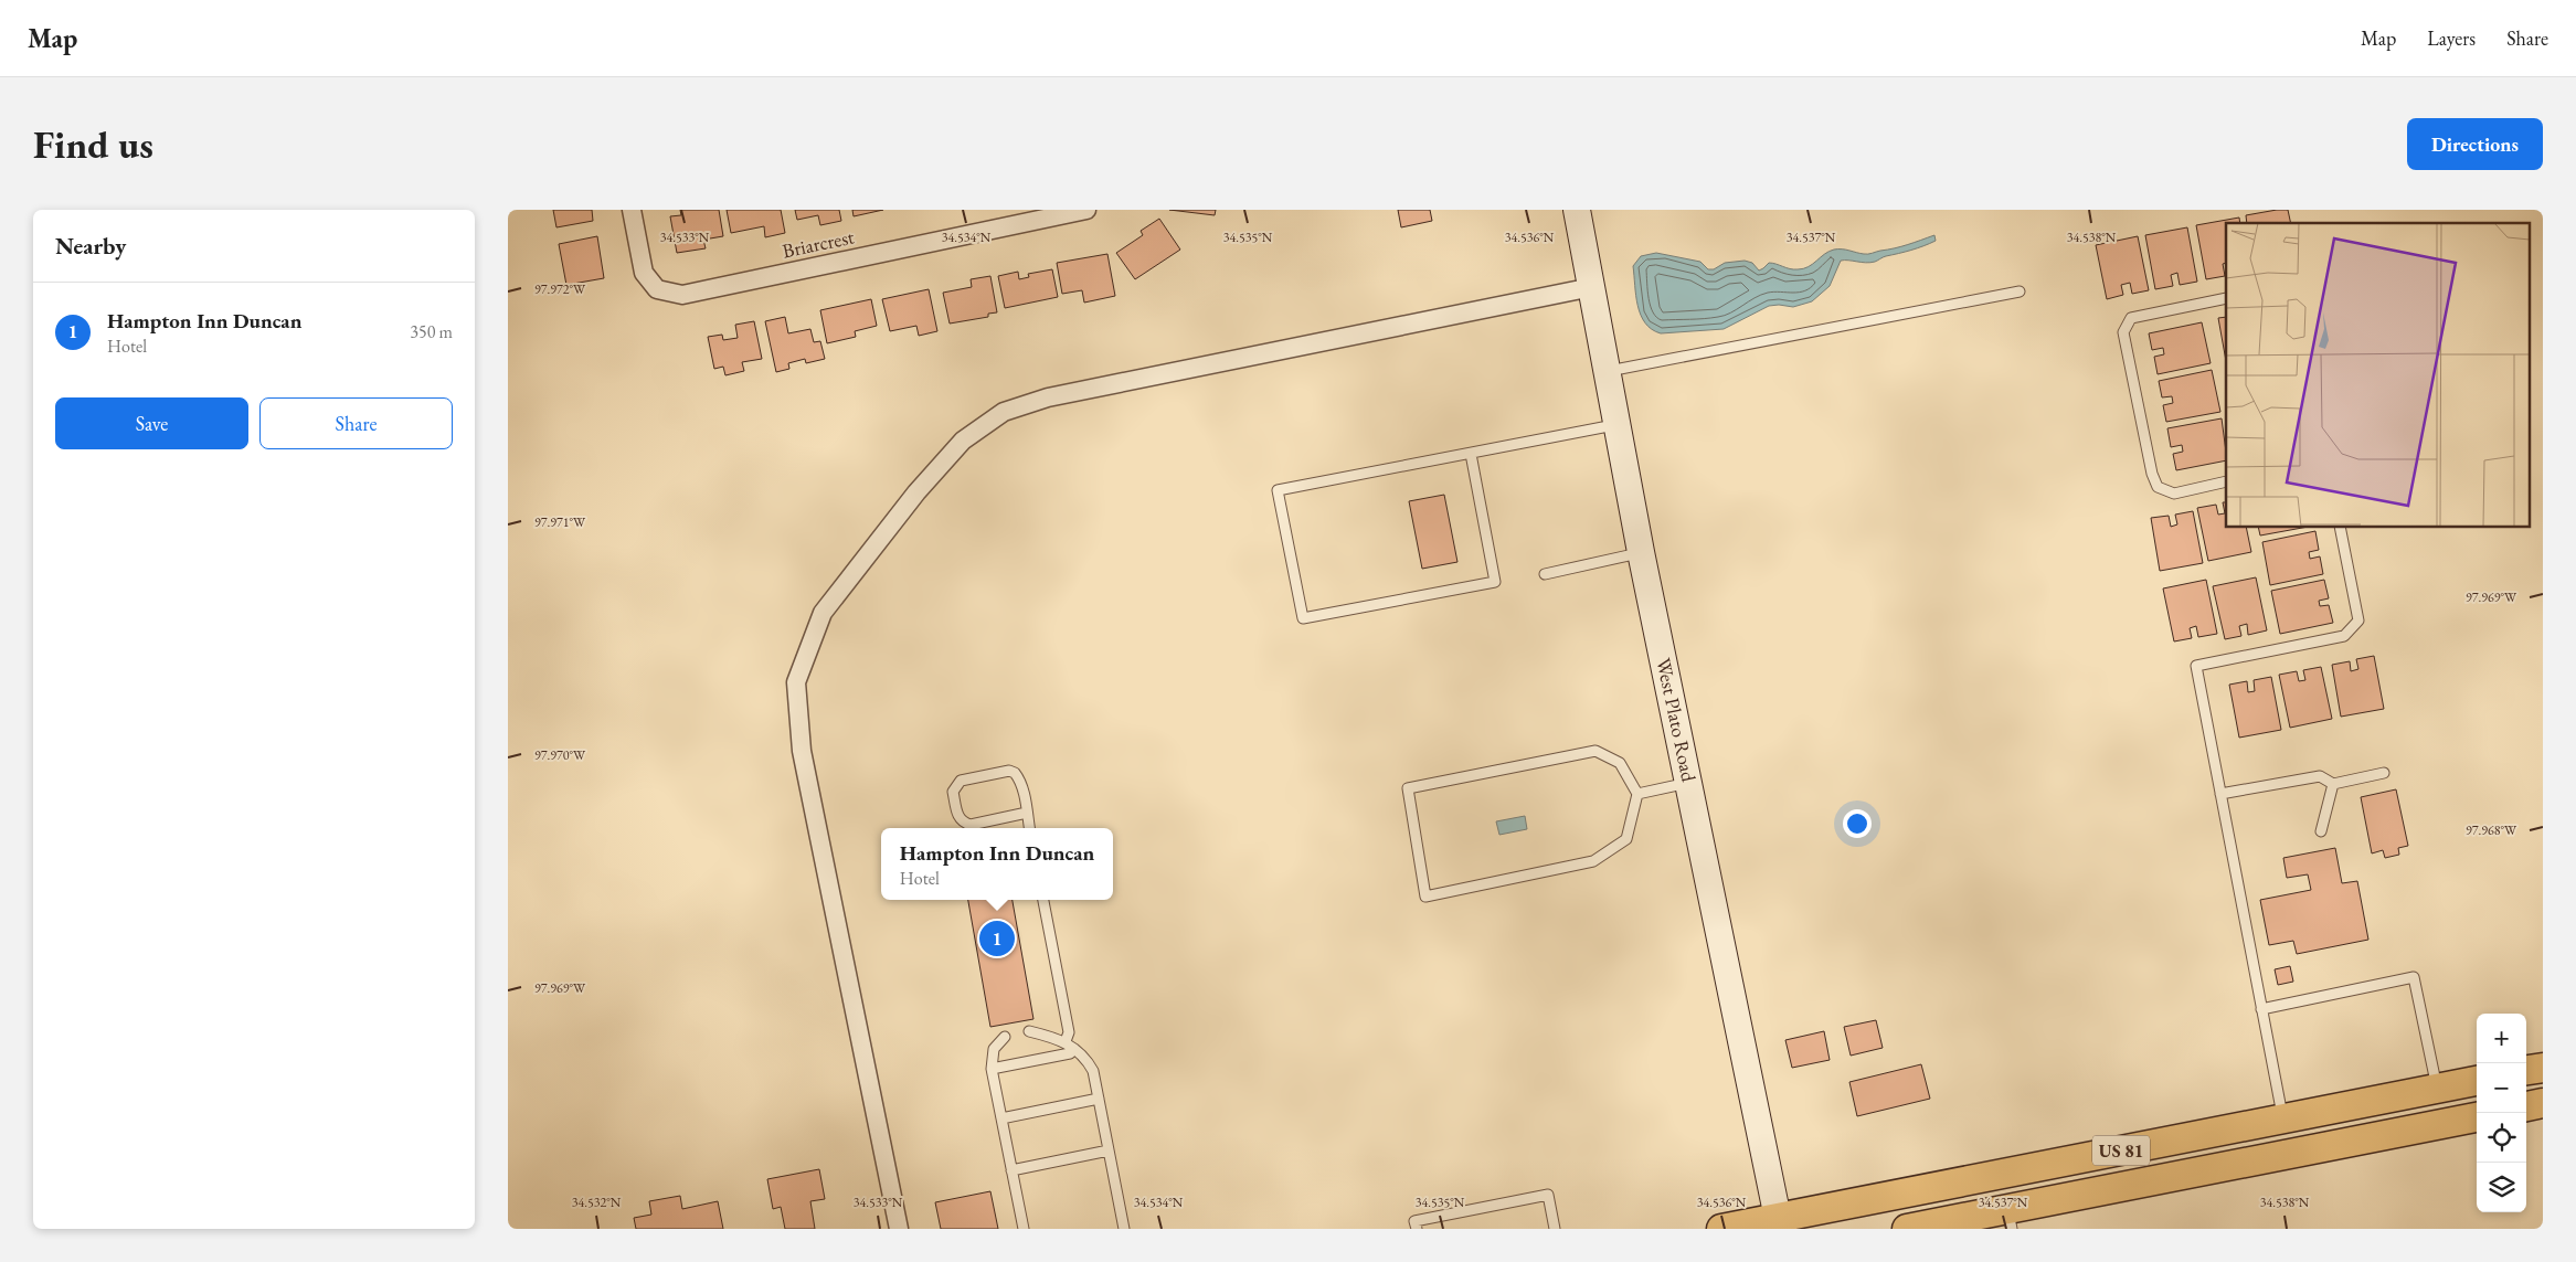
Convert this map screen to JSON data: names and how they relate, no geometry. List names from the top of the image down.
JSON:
{
  "streets": {
    "main road": ["US 81"],
    "street": ["Briarcrest", "West Plato Road"]
  },
  "crossings": [
    ["West Plato Road", "US 81"]
  ],
  "page": {
    "header": "Map",
    "nav": ["Map", "Layers", "Share"],
    "buttons": [
      "Directions",
      ["Save", "Share"]
    ],
    "title": "Find us",
    "heading": "Nearby",
    "list": [
      {
        "mark": "1",
        "name": "Hampton Inn Duncan",
        "note": "Hotel",
        "value": "350 m"
      }
    ],
    "popup": ["Hampton Inn Duncan", "Hotel"],
    "pins": "1",
    "map_buttons": ["+", "−"]
  },
  "coordinates": [
    "34.533°N",
    "34.534°N",
    "34.535°N",
    "34.536°N",
    "34.537°N",
    "34.538°N",
    "97.972°W",
    "97.971°W",
    "97.969°W",
    "97.970°W",
    "97.968°W",
    "34.532°N"
  ]
}
